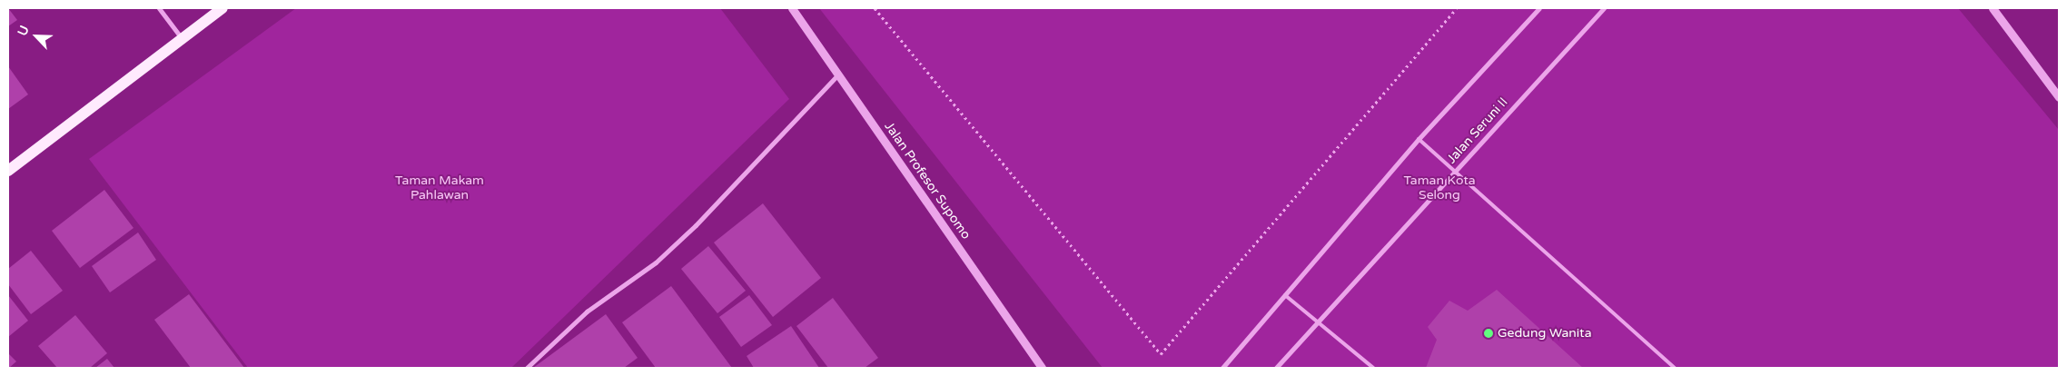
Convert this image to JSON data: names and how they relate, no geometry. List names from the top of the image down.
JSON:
{
  "streets": {
    "street": ["Jalan Seruni II", "Jalan Profesor Supomo"]
  },
  "parks": ["Taman Makam Pahlawan", "Taman Kota Selong"],
  "places": ["Gedung Wanita"],
  "north": "top left"
}
